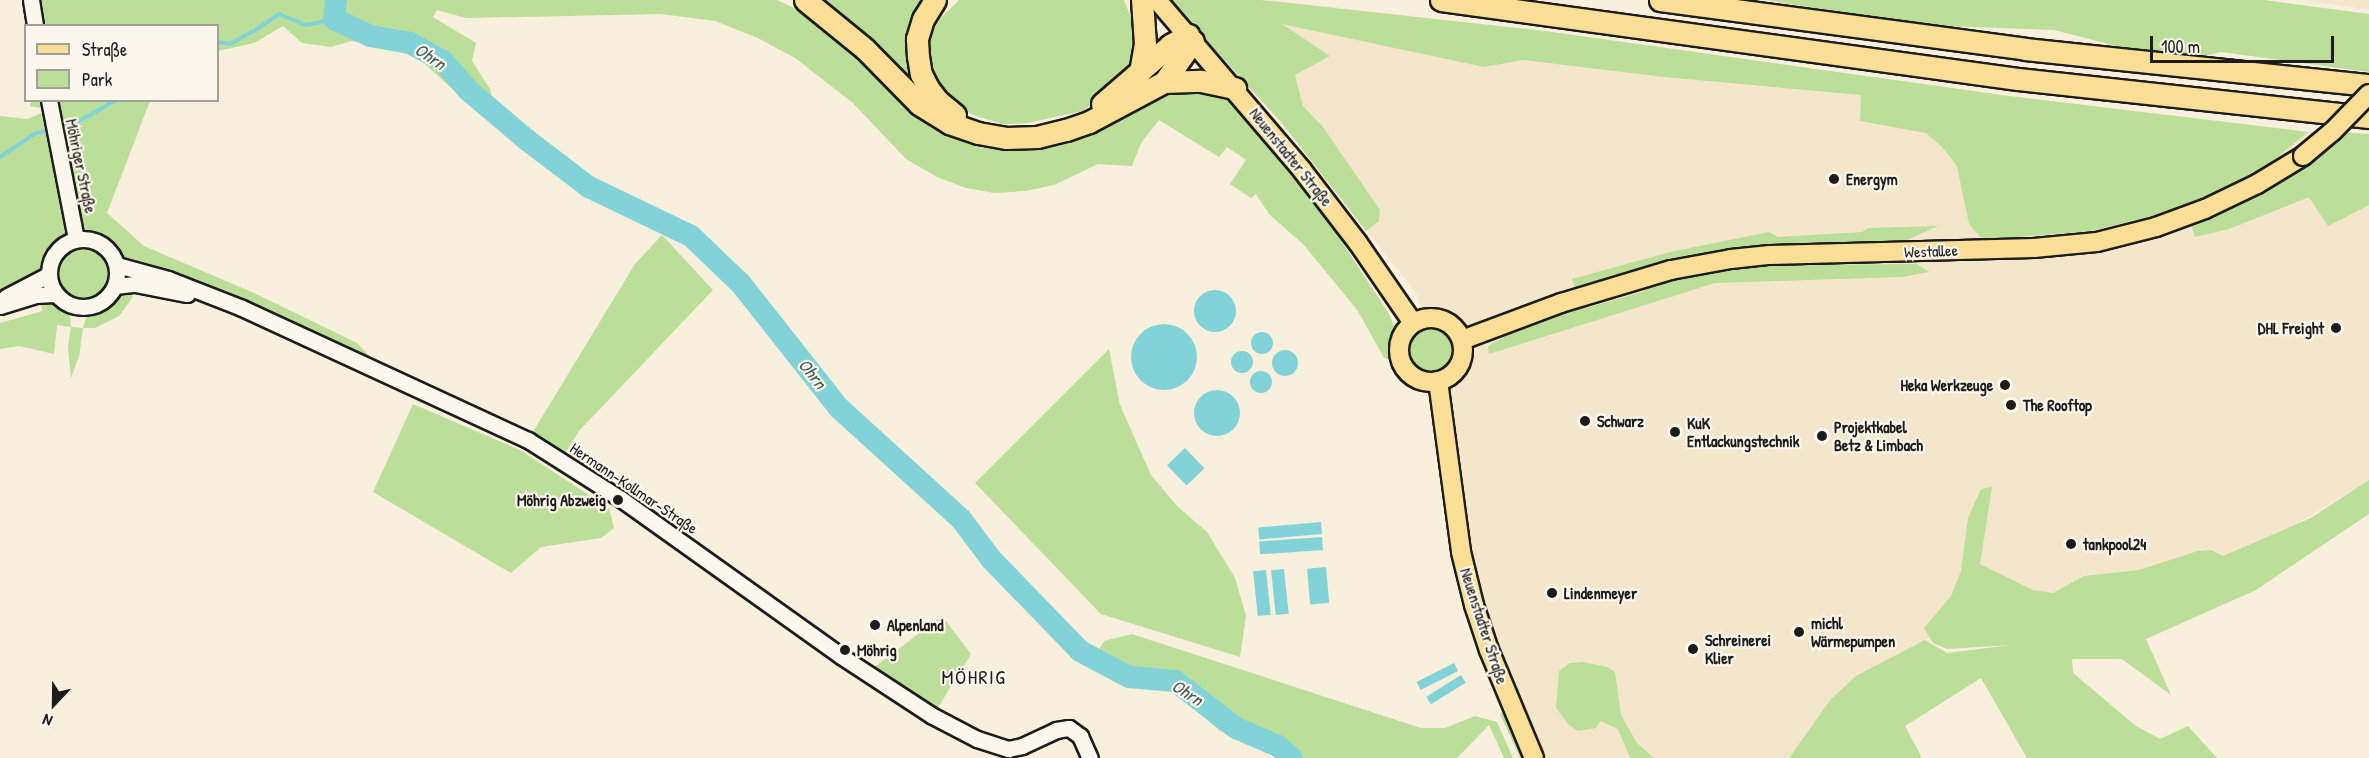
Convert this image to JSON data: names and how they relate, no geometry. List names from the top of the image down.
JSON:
{
  "streets": {
    "main road": ["Neuenstadter Straße", "Westallee"],
    "street": ["Möhriger Straße", "Hermann-Kollmar-Straße"]
  },
  "crossings": [
    ["Neuenstadter Straße", "Westallee"],
    ["Möhriger Straße", "Hermann-Kollmar-Straße"]
  ],
  "districts": ["MÖHRIG"],
  "water": ["Ohrn"],
  "places": [
    "Energym",
    "DHL Freight",
    "Heka Werkzeuge",
    "The Rooftop",
    "Schwarz",
    "KuK Entlackungstechnik",
    "Projektkabel Betz & Limbach",
    "Möhrig Abzweig",
    "tankpool24",
    "Lindenmeyer",
    "Alpenland",
    "michl Wärmepumpen",
    "Schreinerei Klier",
    "Möhrig"
  ],
  "legend": ["Straße", "Park"],
  "scale_bar": "100 m",
  "north": "bottom"
}
